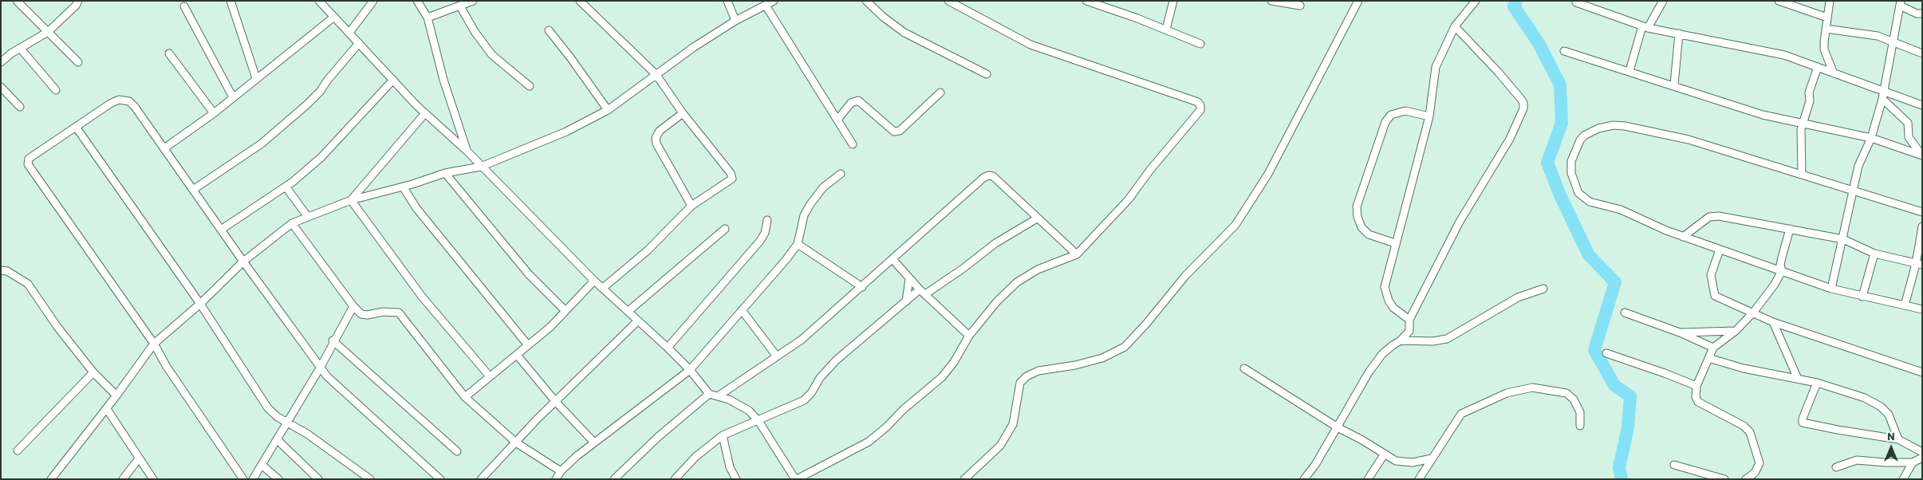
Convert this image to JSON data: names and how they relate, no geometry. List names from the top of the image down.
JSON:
{
  "north": "top"
}
